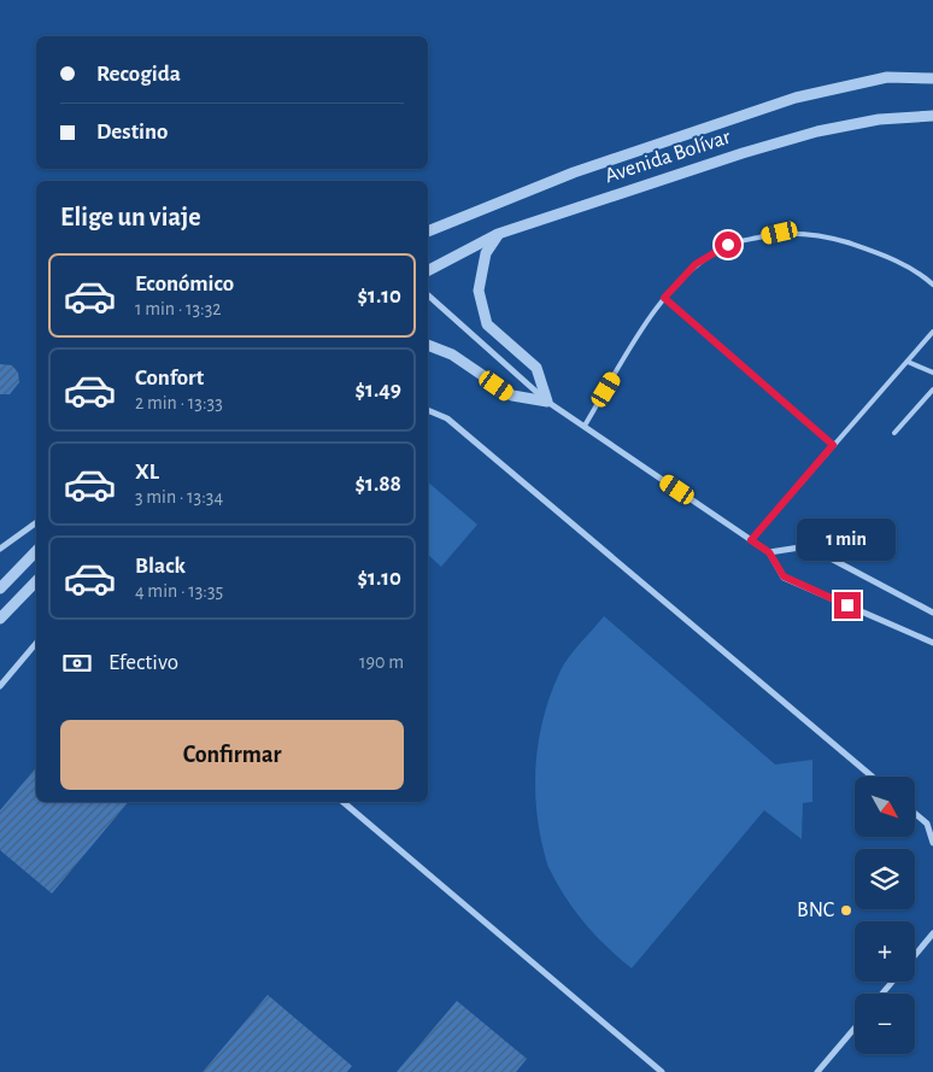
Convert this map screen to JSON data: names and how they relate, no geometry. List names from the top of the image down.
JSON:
{
  "streets": {
    "street": ["Avenida Bolívar"]
  },
  "places": ["BNC"],
  "north": "bottom right",
  "page": {
    "banner": ["Recogida", "Destino"],
    "heading": "Elige un viaje",
    "list": [
      {
        "name": "Económico",
        "note": "1 min · 13:32",
        "value": "$1.10"
      },
      {
        "name": "Confort",
        "note": "2 min · 13:33",
        "value": "$1.49"
      },
      {
        "name": "XL",
        "note": "3 min · 13:34",
        "value": "$1.88"
      },
      {
        "name": "Black",
        "note": "4 min · 13:35",
        "value": "$1.10"
      }
    ],
    "bubble": "1 min",
    "pay": ["Efectivo", "190 m"],
    "buttons": "Confirmar",
    "map_buttons": ["+", "−"]
  }
}
